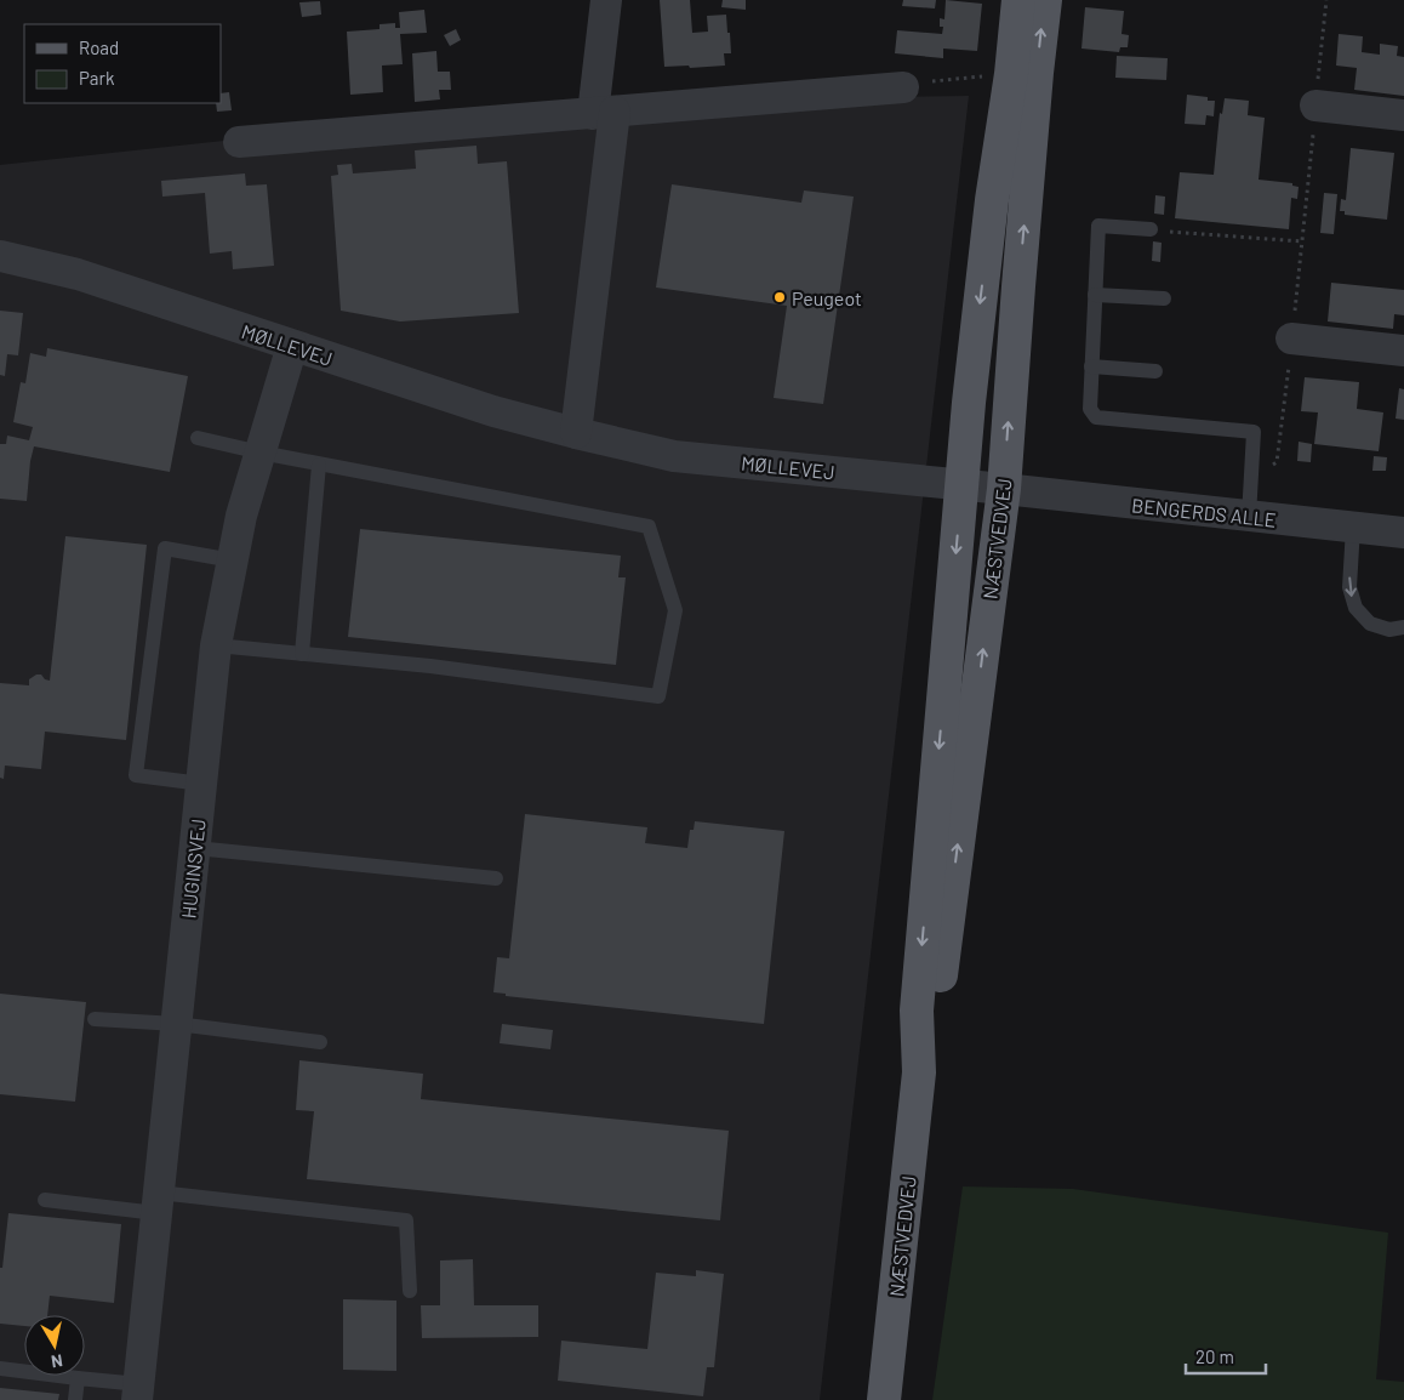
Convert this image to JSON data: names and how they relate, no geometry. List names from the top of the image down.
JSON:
{
  "streets": {
    "main road": ["NÆSTVEDVEJ"],
    "street": ["MØLLEVEJ", "BENGERDS ALLE", "HUGINSVEJ"]
  },
  "crossings": [
    ["MØLLEVEJ", "BENGERDS ALLE"],
    ["MØLLEVEJ", "NÆSTVEDVEJ"],
    ["MØLLEVEJ", "HUGINSVEJ"],
    ["BENGERDS ALLE", "NÆSTVEDVEJ"]
  ],
  "places": ["Peugeot"],
  "legend": ["Road", "Park"],
  "scale_bar": "20 m",
  "north": "bottom"
}
